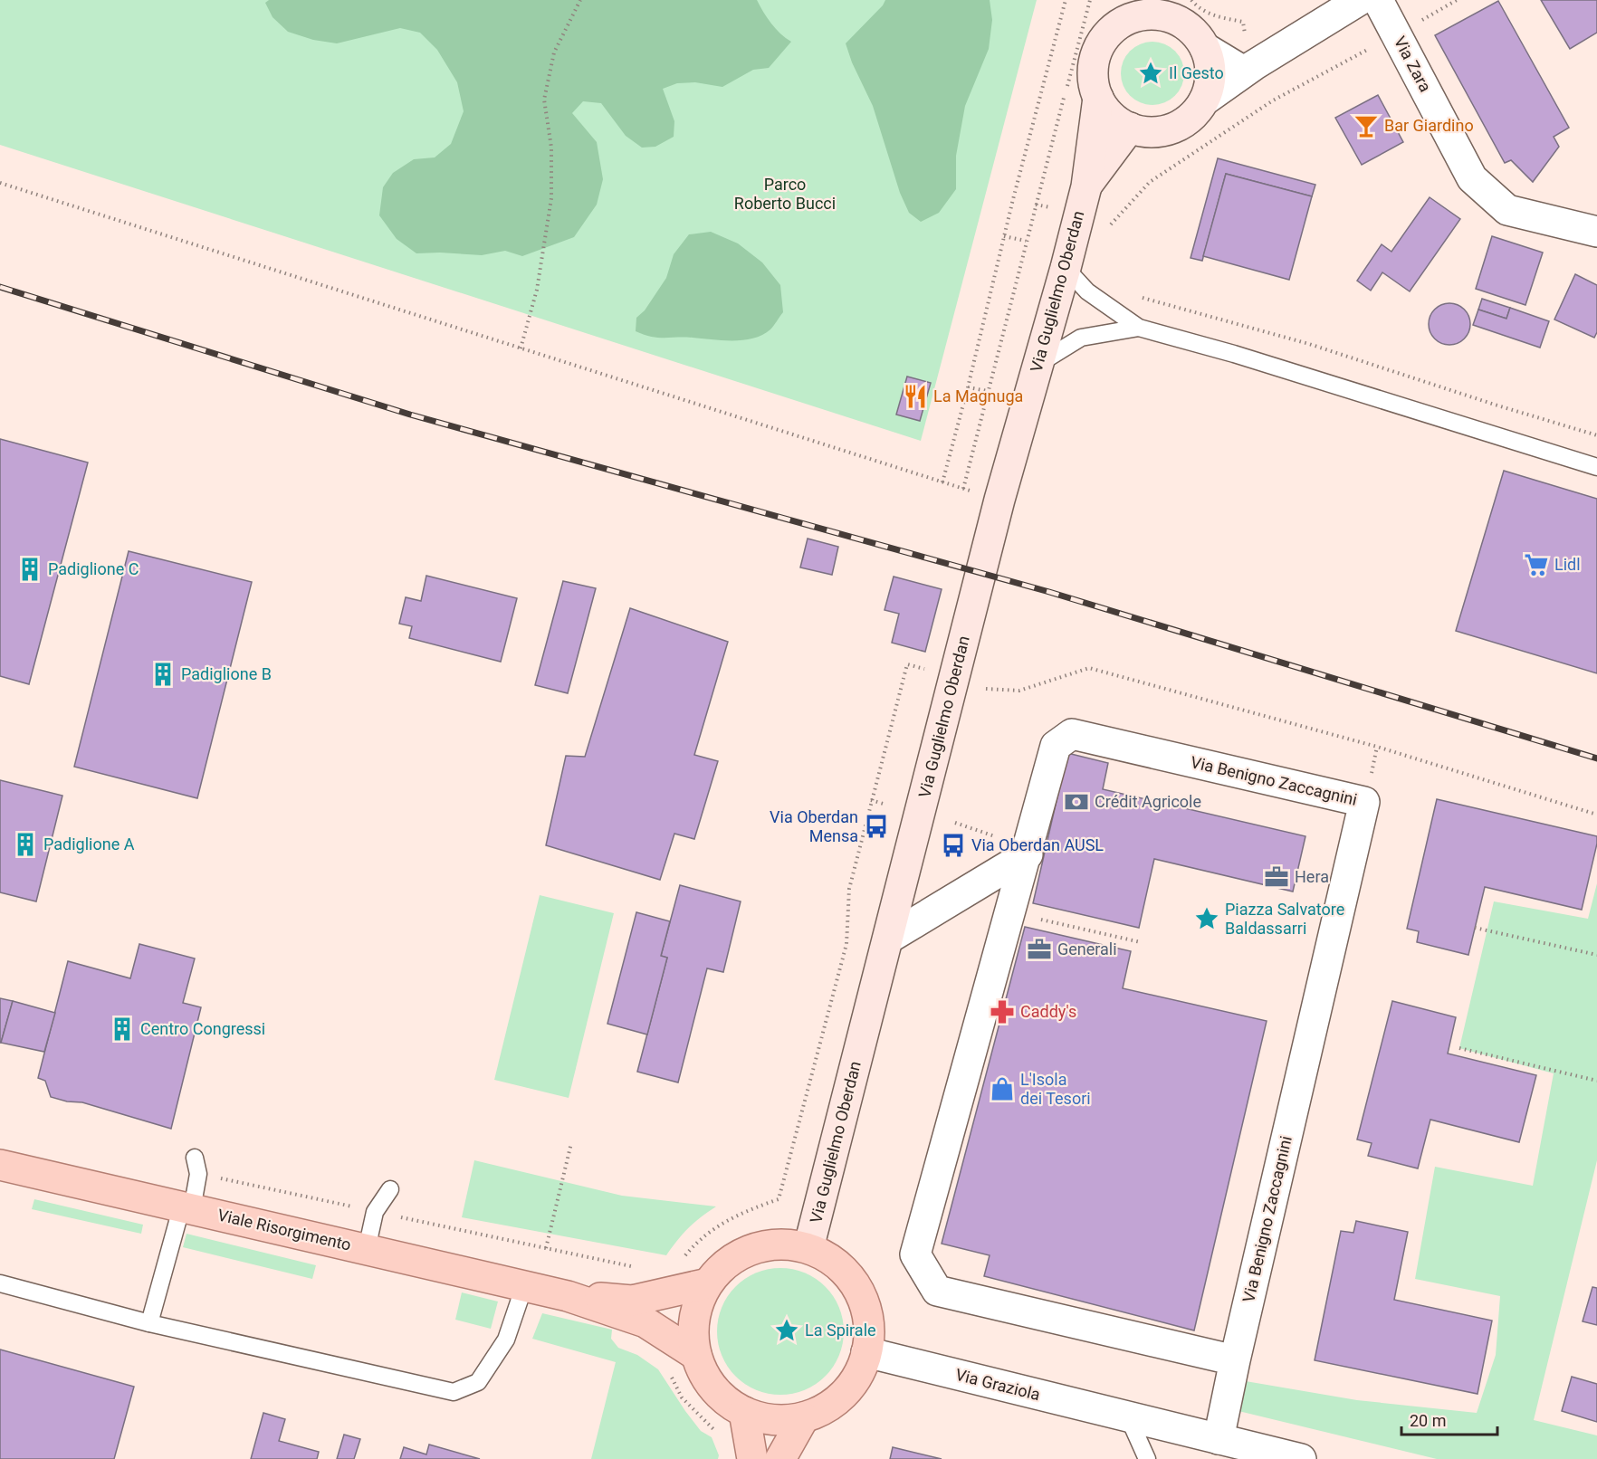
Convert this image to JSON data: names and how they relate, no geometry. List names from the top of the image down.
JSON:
{
  "streets": {
    "main road": ["Via Guglielmo Oberdan", "Viale Risorgimento"],
    "street": ["Via Zara", "Via Benigno Zaccagnini", "Via Graziola"]
  },
  "crossings": [
    ["Via Guglielmo Oberdan", "Viale Risorgimento"],
    ["Via Guglielmo Oberdan", "Via Graziola"],
    ["Via Benigno Zaccagnini", "Via Graziola"],
    ["Viale Risorgimento", "Via Graziola"]
  ],
  "parks": ["Parco Roberto Bucci"],
  "places": {
    "place": ["Il Gesto", "Piazza Salvatore Baldassarri", "La Spirale"],
    "bar": ["Bar Giardino"],
    "restaurant": ["La Magnuga"],
    "supermarket": ["Lidl"],
    "building": [
      "Padiglione C",
      "Padiglione B",
      "Padiglione A",
      "Centro Congressi"
    ],
    "bank": ["Crédit Agricole"],
    "bus stop": ["Via Oberdan Mensa", "Via Oberdan AUSL"],
    "office": ["Hera", "Generali"],
    "pharmacy": ["Caddy's"],
    "shop": ["L'Isola dei Tesori"]
  },
  "scale_bar": "20 m"
}
